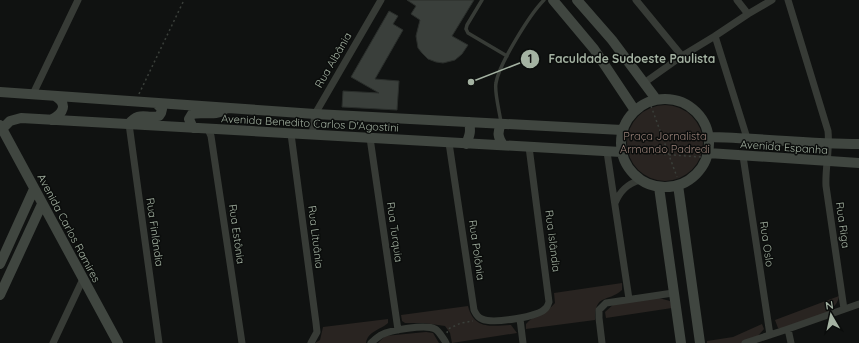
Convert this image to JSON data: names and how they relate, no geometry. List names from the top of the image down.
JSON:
{
  "streets": {
    "main road": ["Avenida Benedito Carlos D'Agostini", "Avenida Espanha", "Avenida Carlos Ramires"],
    "street": [
      "Rua Albânia",
      "Rua Riga",
      "Rua Finlândia",
      "Rua Turquia",
      "Rua Estônia",
      "Rua Lituânia",
      "Rua Islândia",
      "Rua Oslo",
      "Rua Polônia"
    ]
  },
  "crossings": [
    ["Rua Albânia", "Avenida Benedito Carlos D'Agostini"],
    ["Avenida Benedito Carlos D'Agostini", "Avenida Carlos Ramires"],
    ["Avenida Benedito Carlos D'Agostini", "Rua Finlândia"],
    ["Avenida Benedito Carlos D'Agostini", "Rua Turquia"],
    ["Avenida Benedito Carlos D'Agostini", "Rua Estônia"],
    ["Avenida Benedito Carlos D'Agostini", "Rua Lituânia"],
    ["Avenida Benedito Carlos D'Agostini", "Rua Islândia"],
    ["Avenida Benedito Carlos D'Agostini", "Rua Polônia"],
    ["Avenida Espanha", "Rua Riga"],
    ["Avenida Espanha", "Rua Oslo"]
  ],
  "parks": ["Praça Jornalista Armando Padredi"],
  "places": ["Faculdade Sudoeste Paulista"],
  "north": "top"
}
